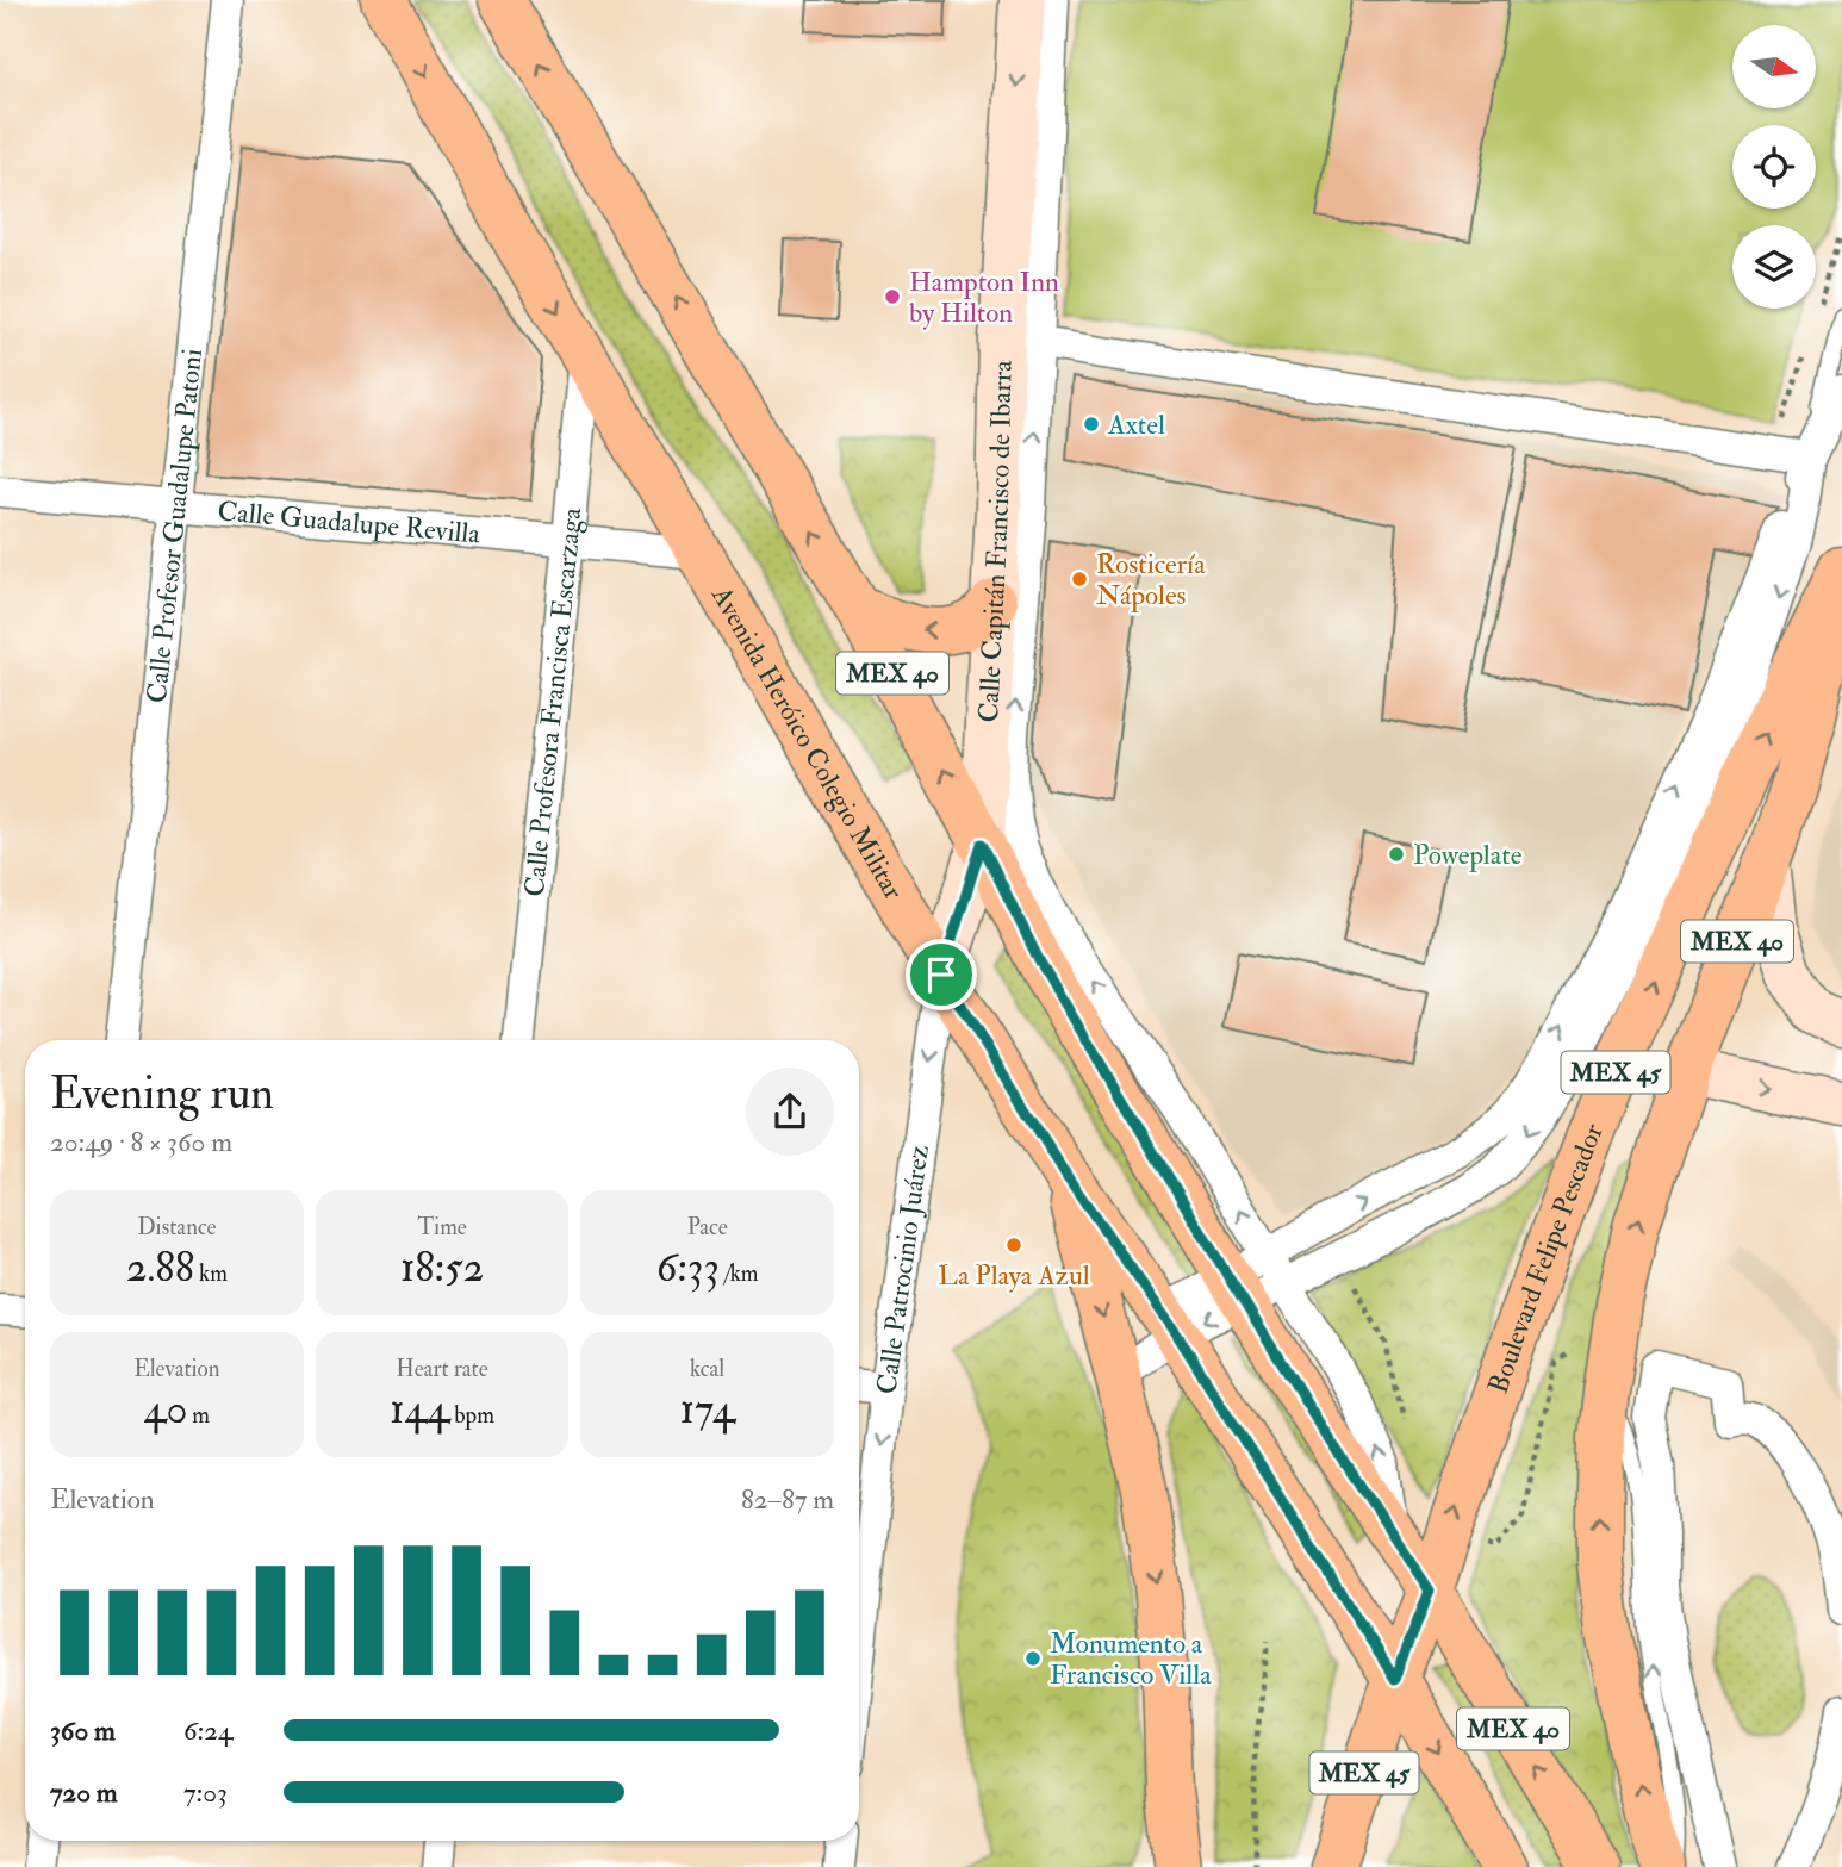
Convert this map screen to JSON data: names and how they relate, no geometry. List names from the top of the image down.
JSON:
{
  "streets": {
    "main road": [
      "MEX 40",
      "Avenida Heróico Colegio Militar",
      "MEX 45",
      "Boulevard Felipe Pescador"
    ],
    "street": [
      "Calle Guadalupe Revilla",
      "Calle Profesor Guadalupe Patoni",
      "Calle Capitán Francisco de Ibarra",
      "Calle Profesora Francisca Escarzaga",
      "Calle Patrocinio Juárez"
    ]
  },
  "crossings": [
    ["Calle Guadalupe Revilla", "Calle Profesor Guadalupe Patoni"],
    ["Calle Guadalupe Revilla", "Calle Profesora Francisca Escarzaga"],
    ["Calle Guadalupe Revilla", "Avenida Heróico Colegio Militar"],
    ["Calle Capitán Francisco de Ibarra", "MEX 40"],
    ["Calle Capitán Francisco de Ibarra", "Avenida Heróico Colegio Militar"],
    ["Calle Capitán Francisco de Ibarra", "Calle Patrocinio Juárez"],
    ["MEX 40", "Avenida Heróico Colegio Militar"],
    ["MEX 40", "MEX 45"],
    ["MEX 40", "Boulevard Felipe Pescador"],
    ["Calle Profesora Francisca Escarzaga", "Avenida Heróico Colegio Militar"],
    ["Avenida Heróico Colegio Militar", "MEX 45"],
    ["Avenida Heróico Colegio Militar", "Calle Patrocinio Juárez"],
    ["MEX 45", "Boulevard Felipe Pescador"]
  ],
  "one_way": ["Calle Patrocinio Juárez"],
  "places": [
    "Hampton Inn by Hilton",
    "Axtel",
    "Rosticería Nápoles",
    "Poweplate",
    "La Playa Azul",
    "Monumento a Francisco Villa"
  ],
  "north": "right",
  "page": {
    "heading": ["Evening run", "20:49 · 8 × 360 m"],
    "stats": [
      ["Distance", "2.88 km"],
      ["Time", "18:52"],
      ["Pace", "6:33 /km"],
      ["Elevation", "40 m"],
      ["Heart rate", "144 bpm"],
      ["kcal", "174"]
    ],
    "chart": ["Elevation", "82–87 m"],
    "list": [
      {
        "name": "360 m",
        "note": "6:24"
      },
      {
        "name": "720 m",
        "note": "7:03"
      }
    ]
  }
}
